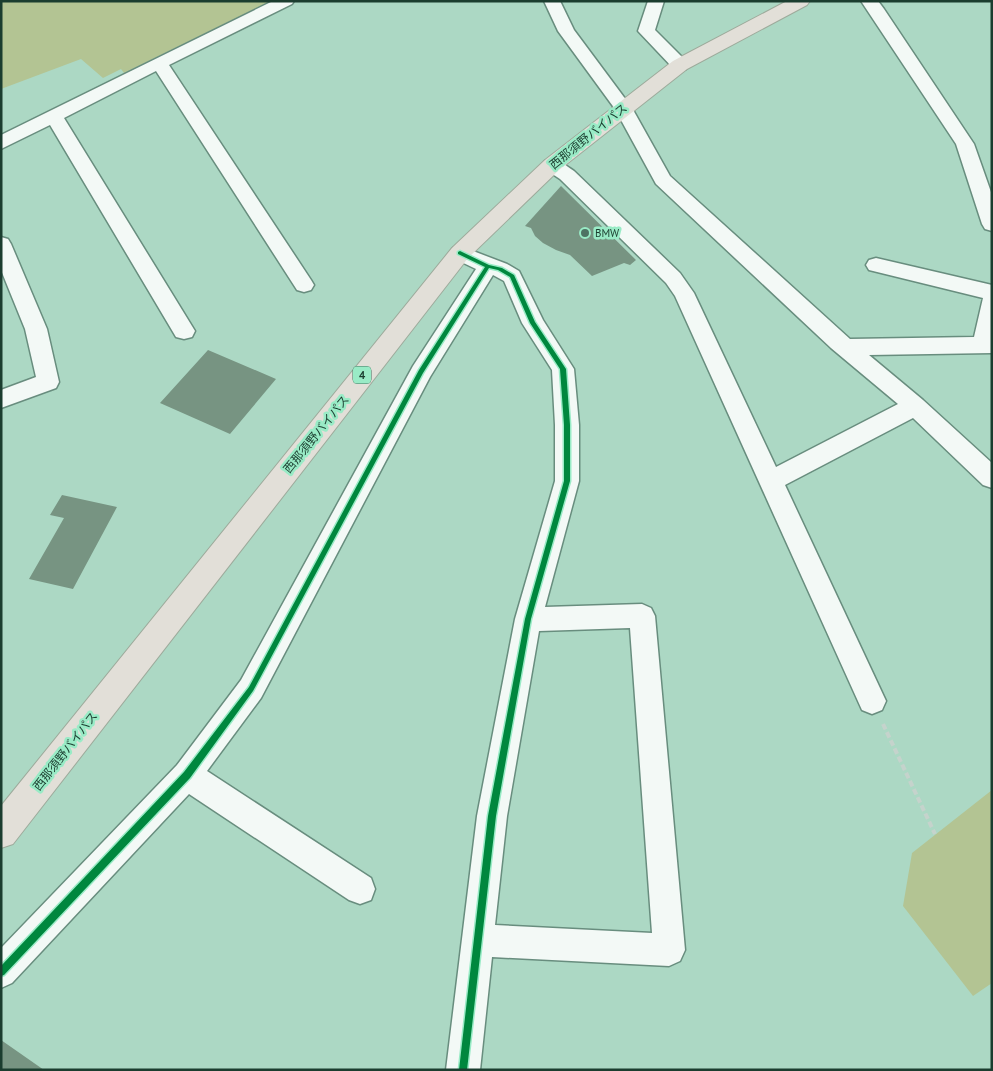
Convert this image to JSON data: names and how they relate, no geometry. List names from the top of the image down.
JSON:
{
  "streets": {
    "highway": ["西那須野バイパス", "4"]
  },
  "places": ["BMW"]
}
